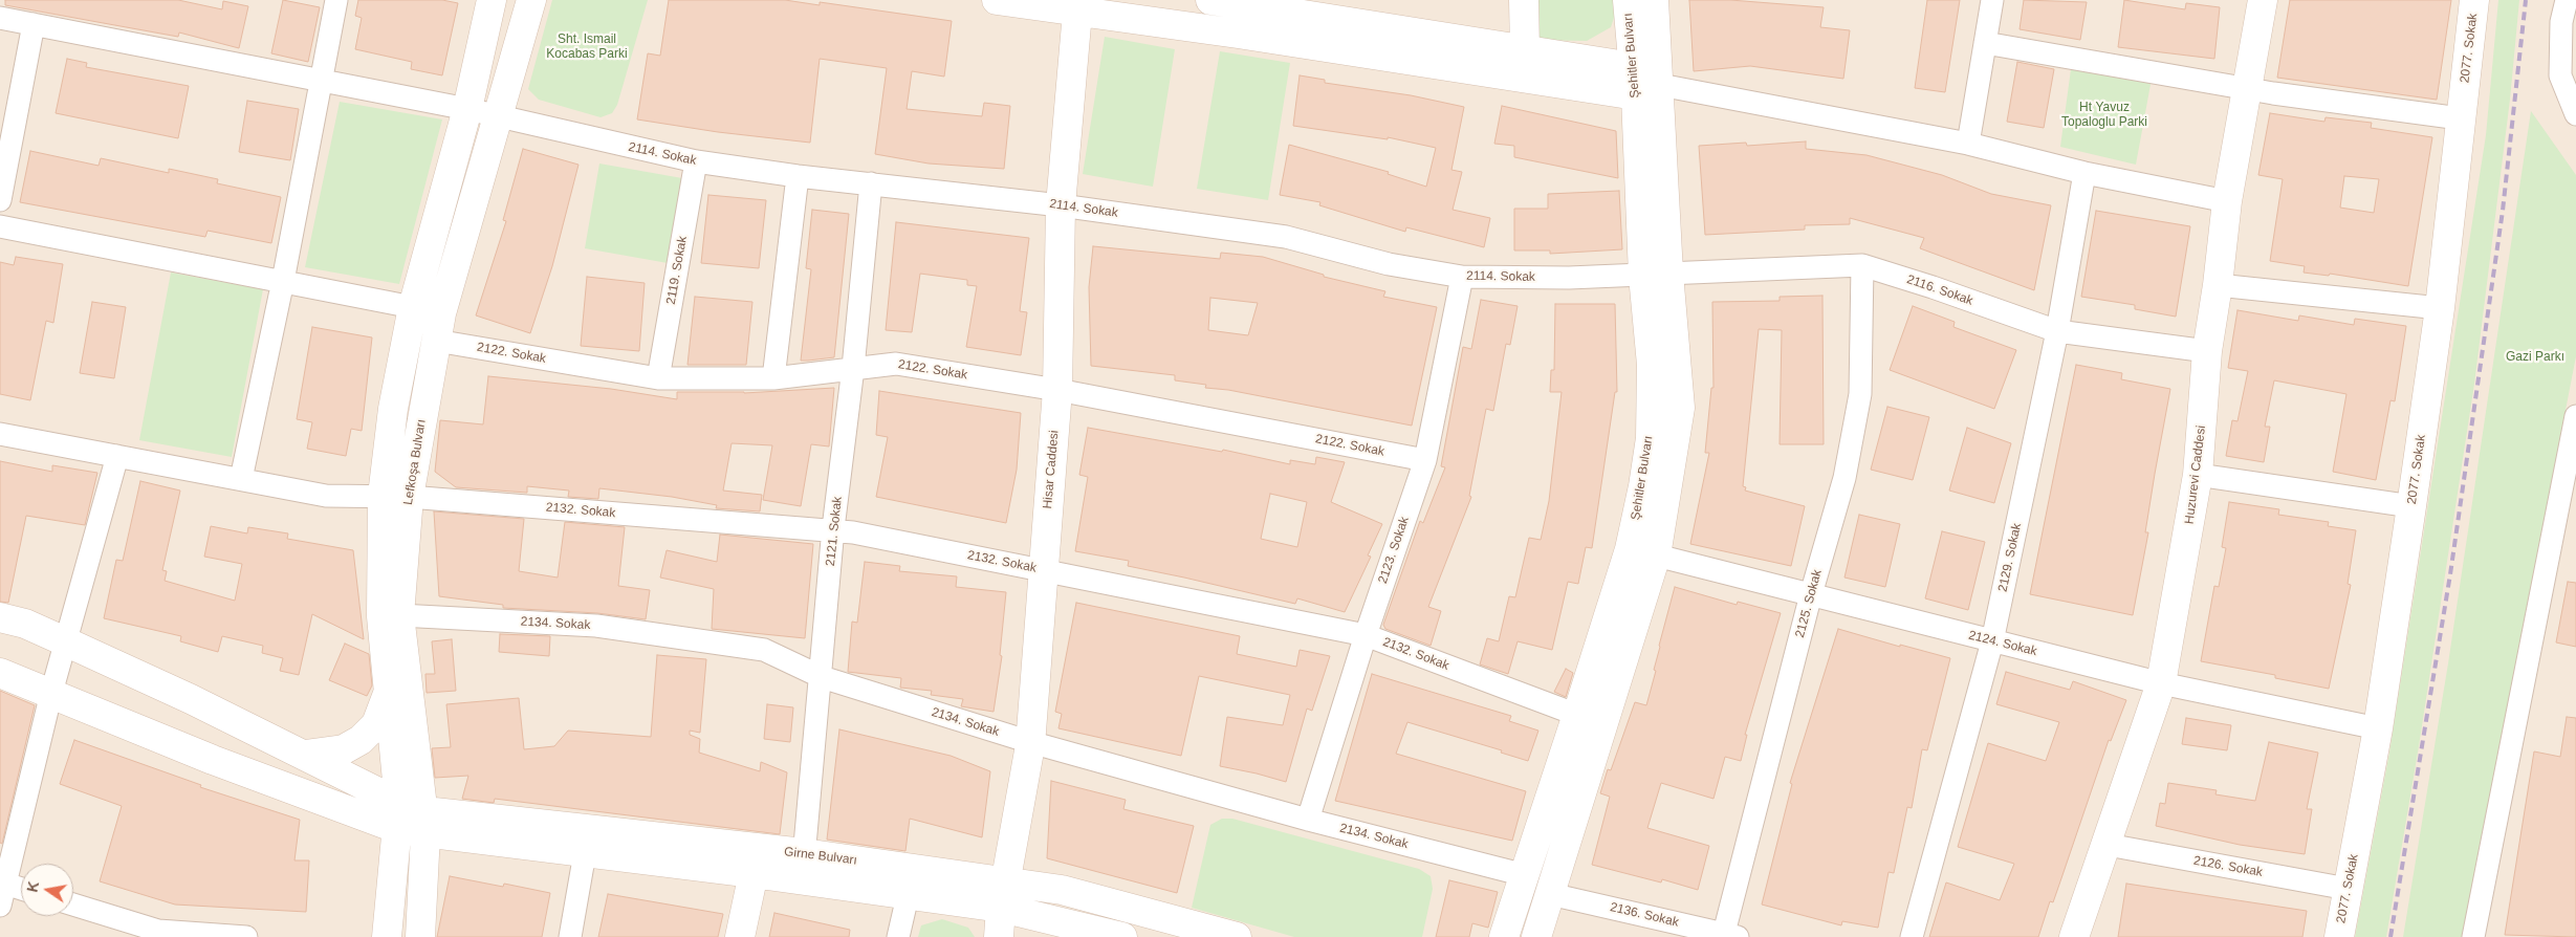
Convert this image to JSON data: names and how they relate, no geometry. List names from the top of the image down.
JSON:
{
  "streets": {
    "main road": [
      "2077. Sokak",
      "Şehitler Bulvarı",
      "Lefkoşa Bulvarı",
      "Hisar Caddesi",
      "Huzurevi Caddesi",
      "Girne Bulvarı"
    ],
    "street": [
      "2114. Sokak",
      "2119. Sokak",
      "2116. Sokak",
      "2122. Sokak",
      "2132. Sokak",
      "2121. Sokak",
      "2123. Sokak",
      "2129. Sokak",
      "2125. Sokak",
      "2134. Sokak",
      "2124. Sokak",
      "2126. Sokak",
      "2136. Sokak"
    ]
  },
  "crossings": [
    ["2077. Sokak", "2124. Sokak"],
    ["2077. Sokak", "2126. Sokak"],
    ["Şehitler Bulvarı", "2114. Sokak"],
    ["Şehitler Bulvarı", "2116. Sokak"],
    ["Şehitler Bulvarı", "2132. Sokak"],
    ["Şehitler Bulvarı", "2134. Sokak"],
    ["Şehitler Bulvarı", "2124. Sokak"],
    ["Şehitler Bulvarı", "2136. Sokak"],
    ["2114. Sokak", "2119. Sokak"],
    ["2114. Sokak", "2116. Sokak"],
    ["2114. Sokak", "Lefkoşa Bulvarı"],
    ["2114. Sokak", "Hisar Caddesi"],
    ["2114. Sokak", "2121. Sokak"],
    ["2114. Sokak", "2123. Sokak"],
    ["2119. Sokak", "2122. Sokak"],
    ["2116. Sokak", "Huzurevi Caddesi"],
    ["2116. Sokak", "2129. Sokak"],
    ["2116. Sokak", "2125. Sokak"],
    ["2122. Sokak", "Lefkoşa Bulvarı"],
    ["2122. Sokak", "Hisar Caddesi"],
    ["2122. Sokak", "2121. Sokak"],
    ["2122. Sokak", "2123. Sokak"],
    ["Lefkoşa Bulvarı", "2132. Sokak"],
    ["Lefkoşa Bulvarı", "2134. Sokak"],
    ["Lefkoşa Bulvarı", "Girne Bulvarı"],
    ["Hisar Caddesi", "2132. Sokak"],
    ["Hisar Caddesi", "2134. Sokak"],
    ["Hisar Caddesi", "Girne Bulvarı"],
    ["Huzurevi Caddesi", "2124. Sokak"],
    ["Huzurevi Caddesi", "2126. Sokak"],
    ["2132. Sokak", "2121. Sokak"],
    ["2132. Sokak", "2123. Sokak"],
    ["2121. Sokak", "2134. Sokak"],
    ["2121. Sokak", "Girne Bulvarı"],
    ["2123. Sokak", "2134. Sokak"],
    ["2129. Sokak", "2124. Sokak"],
    ["2125. Sokak", "2124. Sokak"],
    ["2125. Sokak", "2136. Sokak"]
  ],
  "parks": ["Sht. Ismail Kocabas Parki", "Ht Yavuz Topaloglu Parki", "Gazi Parkı"],
  "north": "left"
}
